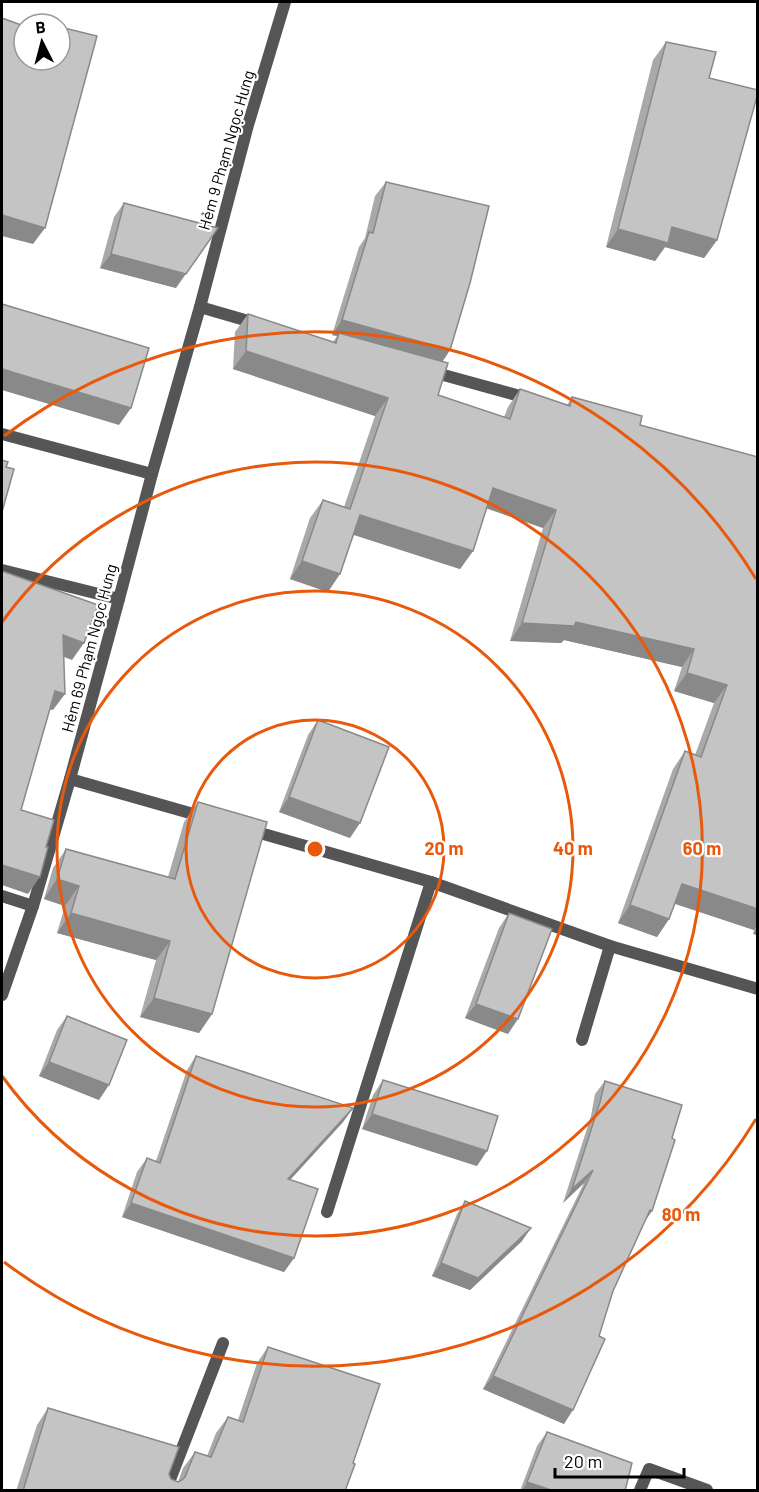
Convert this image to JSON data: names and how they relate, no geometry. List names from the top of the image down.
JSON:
{
  "streets": {
    "street": ["Hẻm 9 Phạm Ngọc Hưng", "Hẻm 69 Phạm Ngọc Hưng"]
  },
  "crossings": [
    ["Hẻm 9 Phạm Ngọc Hưng", "Hẻm 69 Phạm Ngọc Hưng"]
  ],
  "scale_bar": "20 m",
  "north": "top",
  "rings": [
    "20 m",
    "40 m",
    "60 m",
    "80 m"
  ]
}
